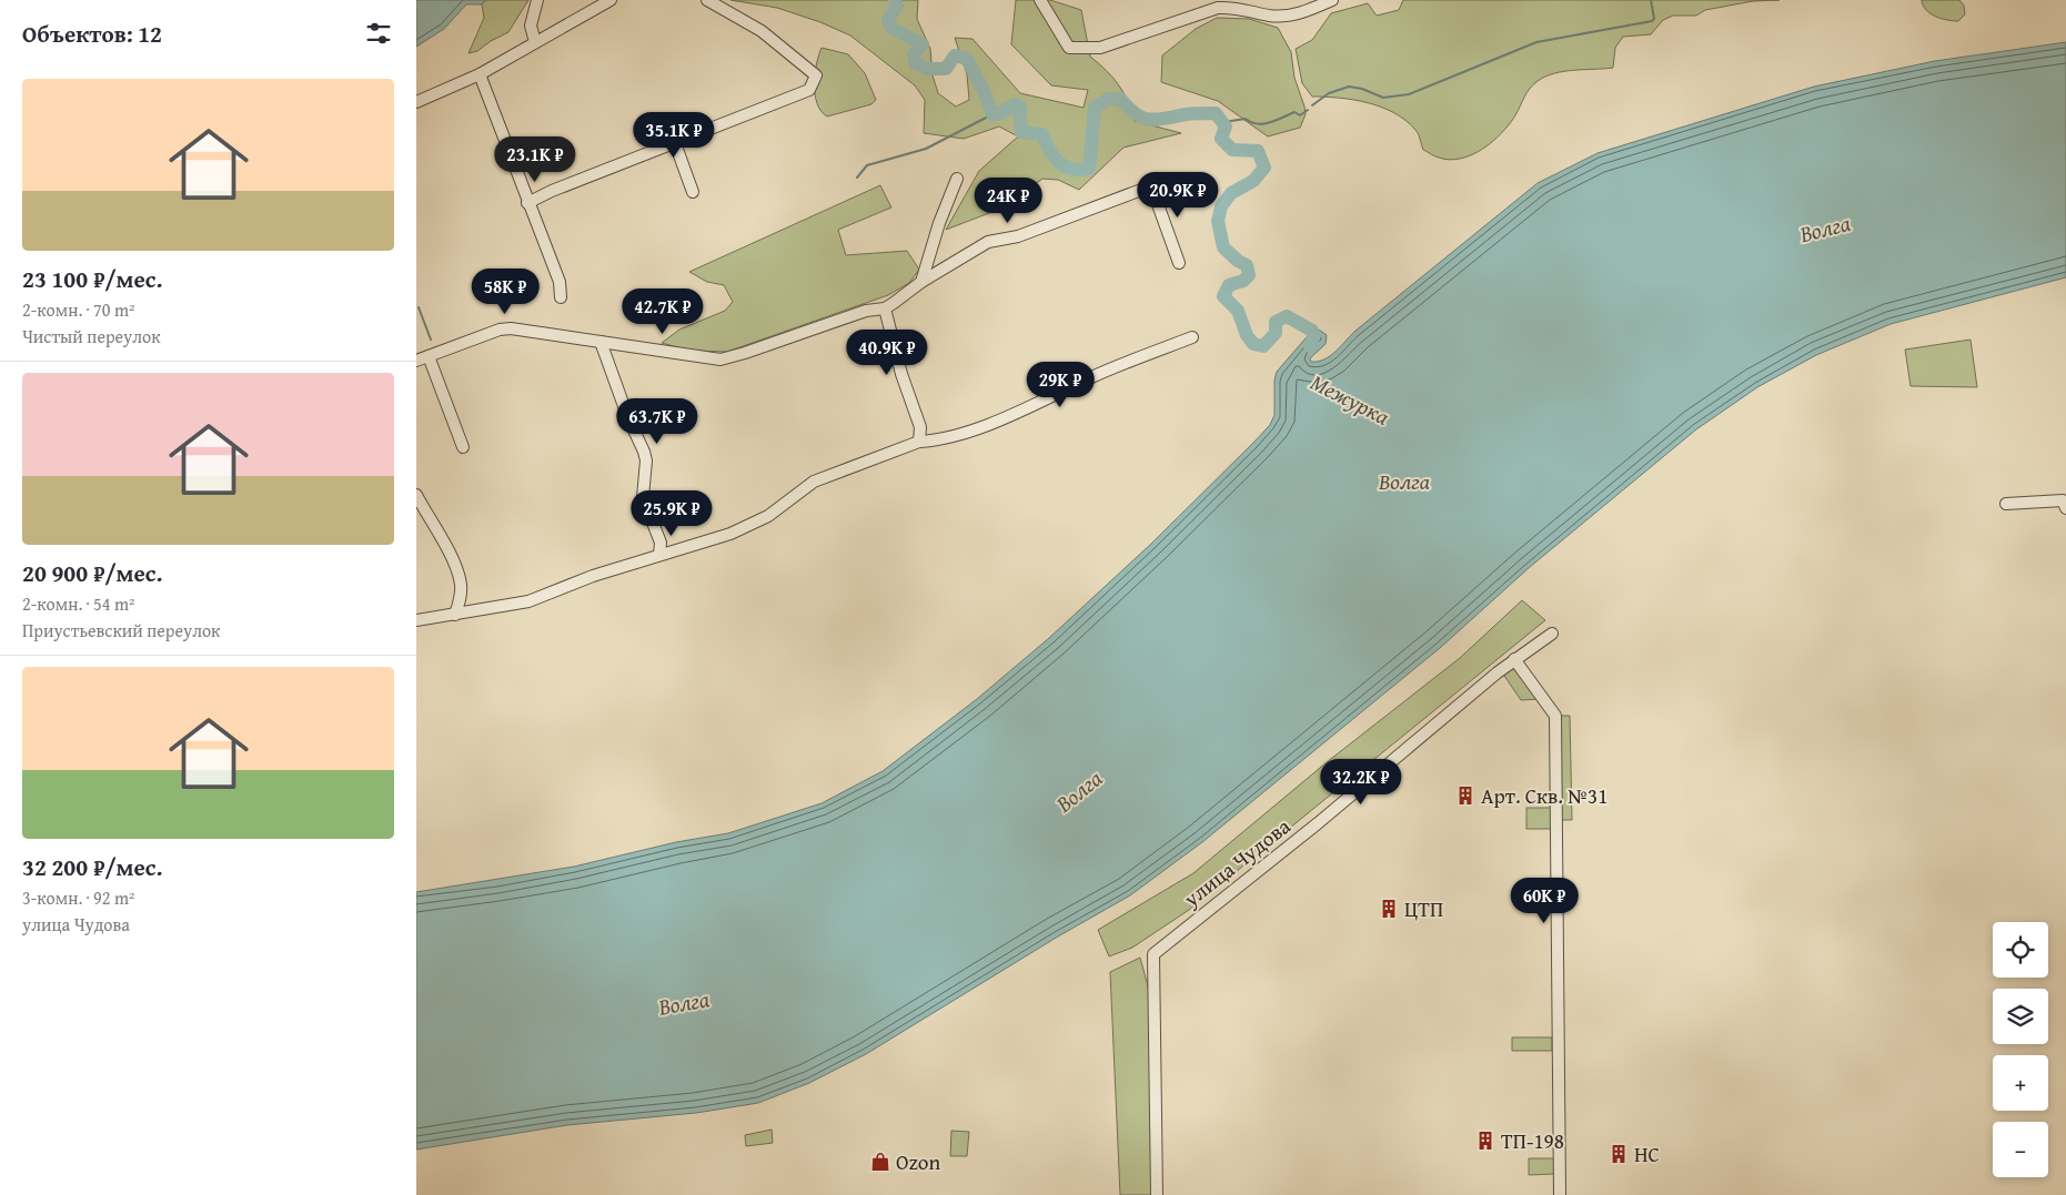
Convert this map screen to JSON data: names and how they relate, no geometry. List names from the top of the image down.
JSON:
{
  "streets": {
    "street": ["улица Чудова"]
  },
  "water": ["Волга", "Межурка"],
  "places": {
    "building": [
      "Арт. Скв. №31",
      "ЦТП",
      "ТП-198",
      "НС"
    ],
    "shop": ["Ozon"]
  },
  "page": {
    "heading": "Объектов: 12",
    "list": [
      {
        "name": "23 100 ₽/мес.",
        "note": "2-комн. · 70 m² · Чистый переулок"
      },
      {
        "name": "20 900 ₽/мес.",
        "note": "2-комн. · 54 m² · Приустьевский переулок"
      },
      {
        "name": "32 200 ₽/мес.",
        "note": "3-комн. · 92 m² · улица Чудова"
      }
    ],
    "price": [
      "35.1K ₽",
      "23.1K ₽",
      "20.9K ₽",
      "24K ₽",
      "58K ₽",
      "42.7K ₽",
      "40.9K ₽",
      "29K ₽",
      "63.7K ₽",
      "25.9K ₽",
      "32.2K ₽",
      "60K ₽"
    ],
    "map_buttons": ["+", "−"]
  }
}
